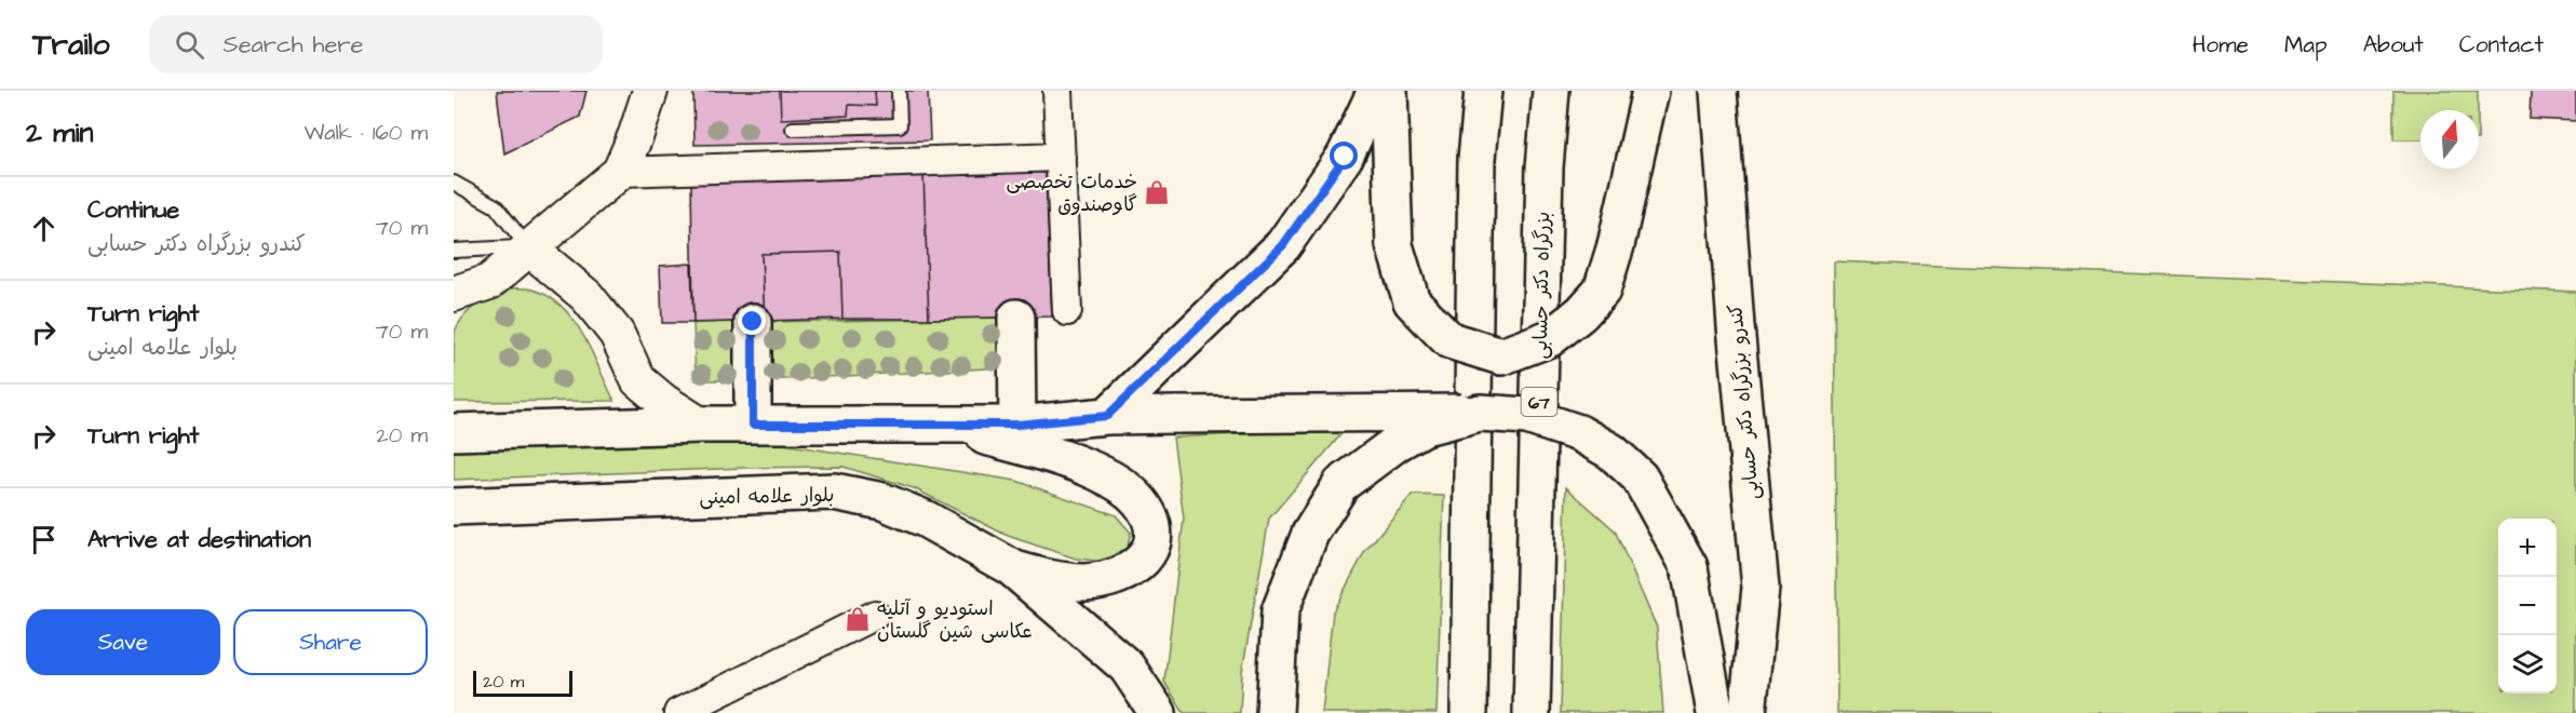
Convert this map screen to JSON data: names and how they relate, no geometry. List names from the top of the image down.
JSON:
{
  "streets": {
    "main road": [
      "بزرگراه دکتر حسابی",
      "67",
      "کندرو بزرگراه دکتر حسابی",
      "بلوار علامه امینی"
    ]
  },
  "places": {
    "shop": ["خدمات تخصصی گاوصندوق", "استودیو و آتلیه عکاسی شین گلستان"]
  },
  "scale_bar": "20 m",
  "north": "top",
  "page": {
    "header": "Trailo",
    "search": "Search here",
    "nav": [
      "Home",
      "Map",
      "About",
      "Contact"
    ],
    "heading": ["2 min", "Walk · 160 m"],
    "list": [
      ["Continue", "کندرو بزرگراه دکتر حسابی", "70 m"],
      ["Turn right", "بلوار علامه امینی", "70 m"],
      ["Turn right", "20 m"],
      "Arrive at destination"
    ],
    "map_buttons": ["+", "−"],
    "buttons": ["Save", "Share"],
    "scale": "20 m"
  }
}
